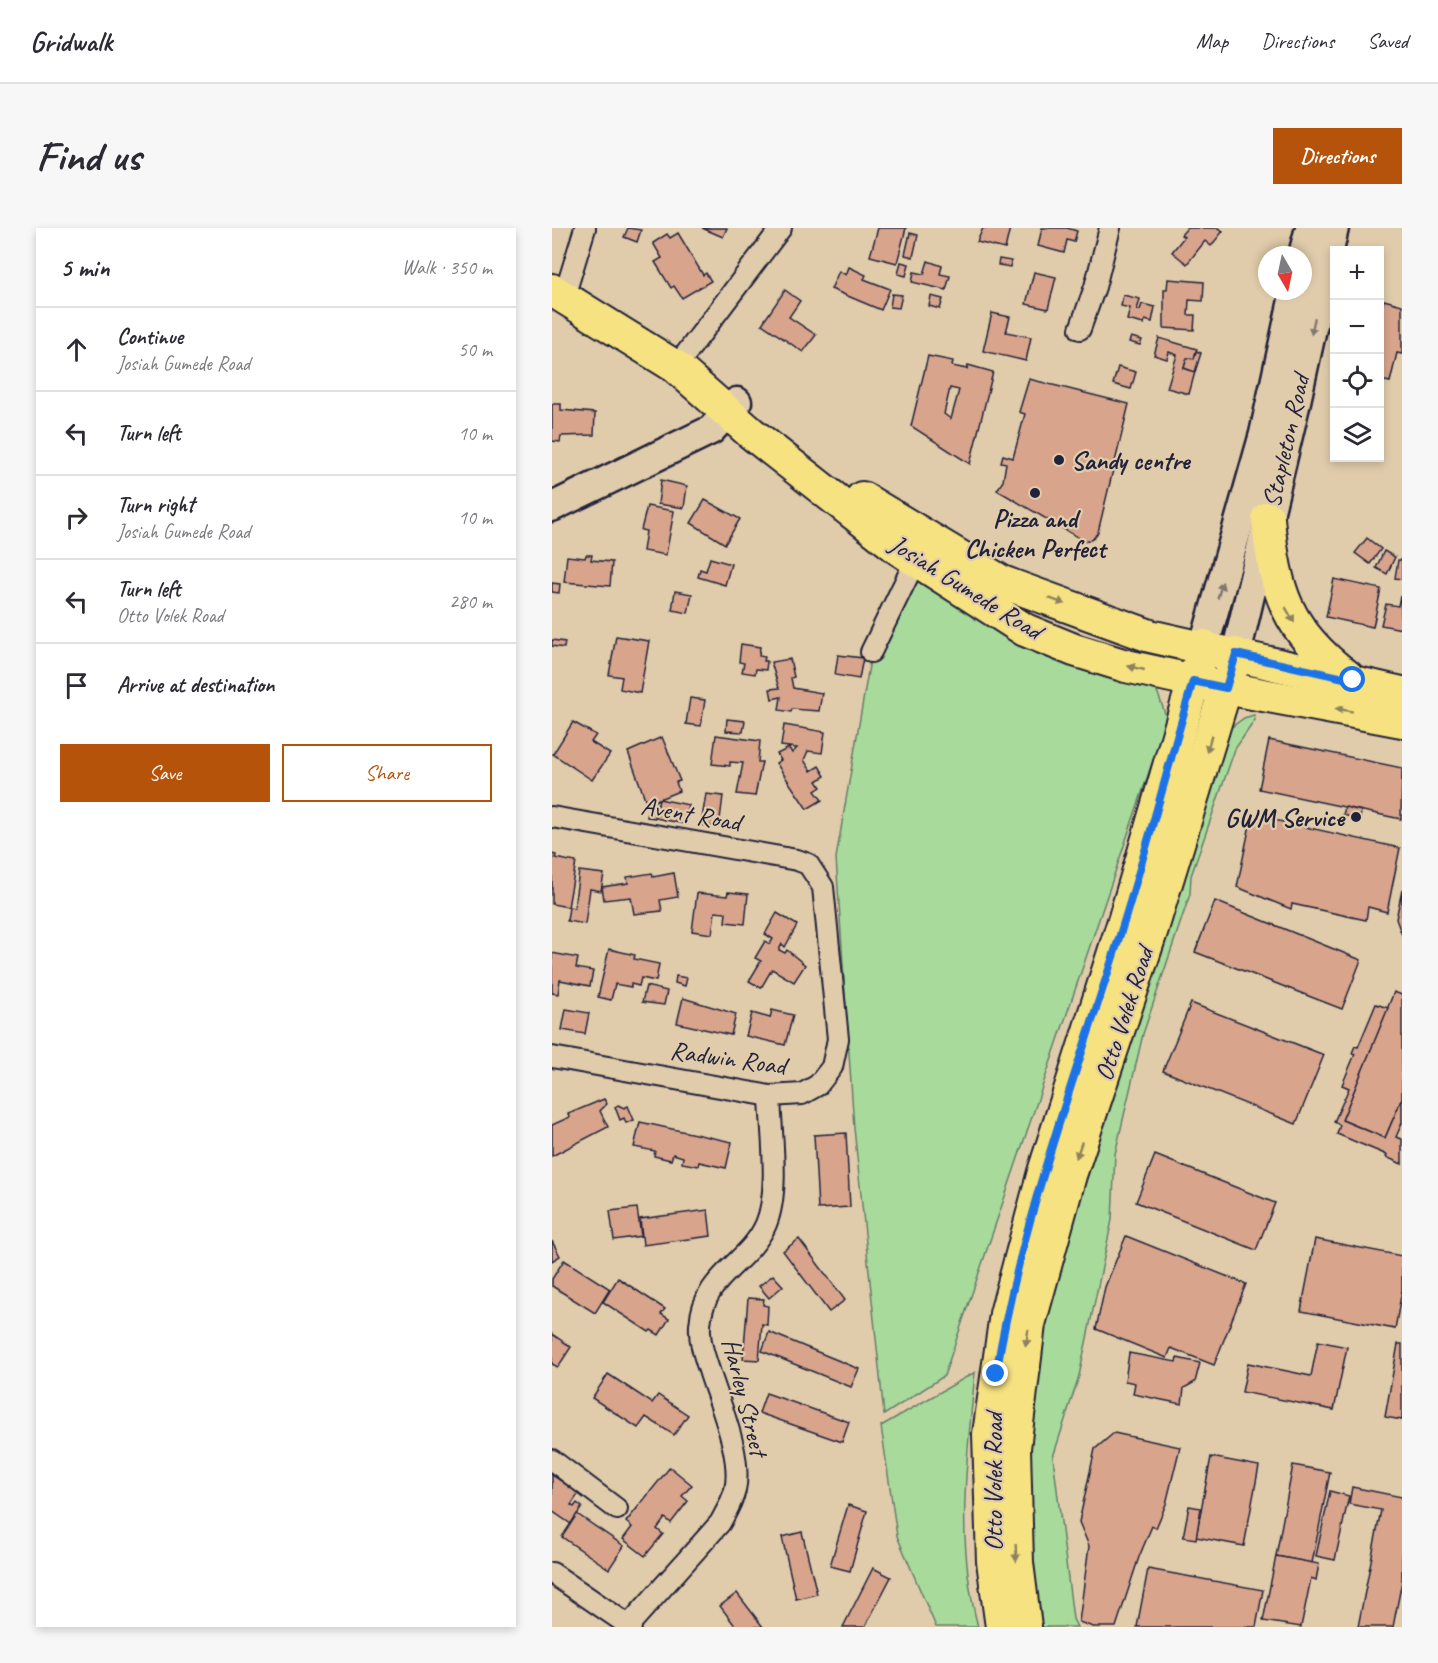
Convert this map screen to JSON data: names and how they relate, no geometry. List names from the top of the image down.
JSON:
{
  "streets": {
    "main road": ["Stapleton Road", "Josiah Gumede Road", "Otto Volek Road"],
    "street": ["Avent Road", "Radwin Road", "Harley Street"]
  },
  "crossings": [
    ["Stapleton Road", "Josiah Gumede Road"],
    ["Stapleton Road", "Otto Volek Road"],
    ["Josiah Gumede Road", "Otto Volek Road"],
    ["Avent Road", "Radwin Road"],
    ["Radwin Road", "Harley Street"]
  ],
  "places": ["Sandy centre", "Pizza and Chicken Perfect", "GWM Service"],
  "north": "bottom",
  "page": {
    "header": "Gridwalk",
    "nav": ["Map", "Directions", "Saved"],
    "buttons": [
      "Directions",
      ["Save", "Share"]
    ],
    "title": "Find us",
    "heading": ["5 min", "Walk · 350 m"],
    "map_buttons": ["+", "−"],
    "list": [
      ["Continue", "Josiah Gumede Road", "50 m"],
      ["Turn left", "10 m"],
      ["Turn right", "Josiah Gumede Road", "10 m"],
      ["Turn left", "Otto Volek Road", "280 m"],
      "Arrive at destination"
    ]
  }
}
